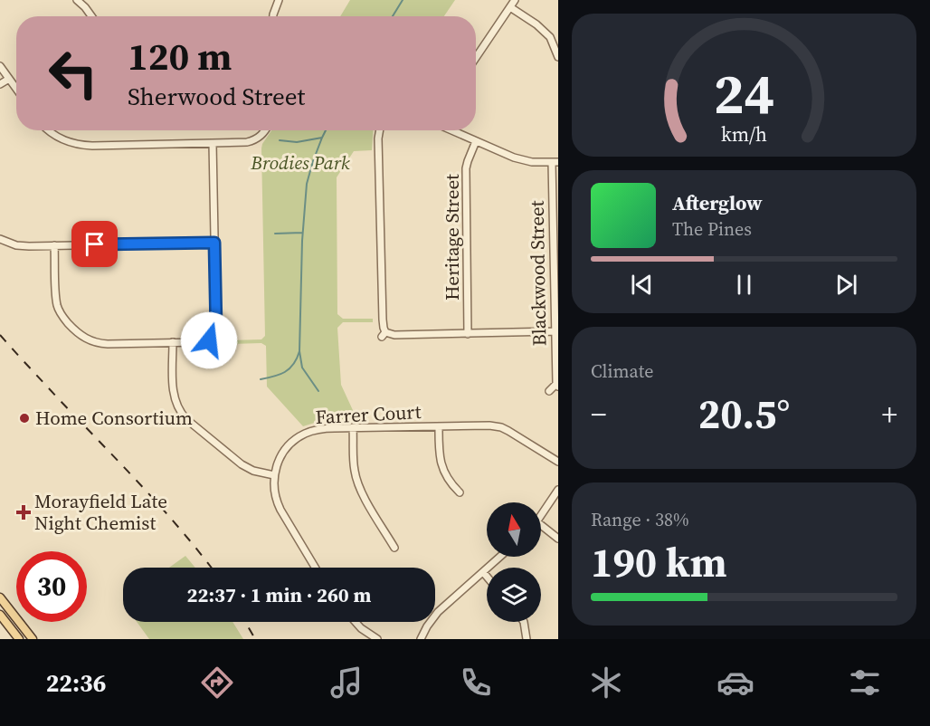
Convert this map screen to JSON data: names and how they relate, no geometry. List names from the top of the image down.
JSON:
{
  "streets": {
    "street": ["Heritage Street", "Blackwood Street", "Farrer Court"]
  },
  "parks": ["Brodies Park"],
  "places": {
    "other": ["Home Consortium"],
    "health": ["Morayfield Late Night Chemist"]
  },
  "north": "top",
  "page": {
    "turn": ["120 m", "Sherwood Street"],
    "song": ["Afterglow", "The Pines"],
    "tile": [
      "Climate",
      ["Range · 38%", "190 km"]
    ],
    "heat": ["−", "20.5°", "+"],
    "limit": "30",
    "trip": "22:37 · 1 min · 260 m",
    "tabs": "22:36",
    "gauge": ["24", "km/h"]
  }
}
